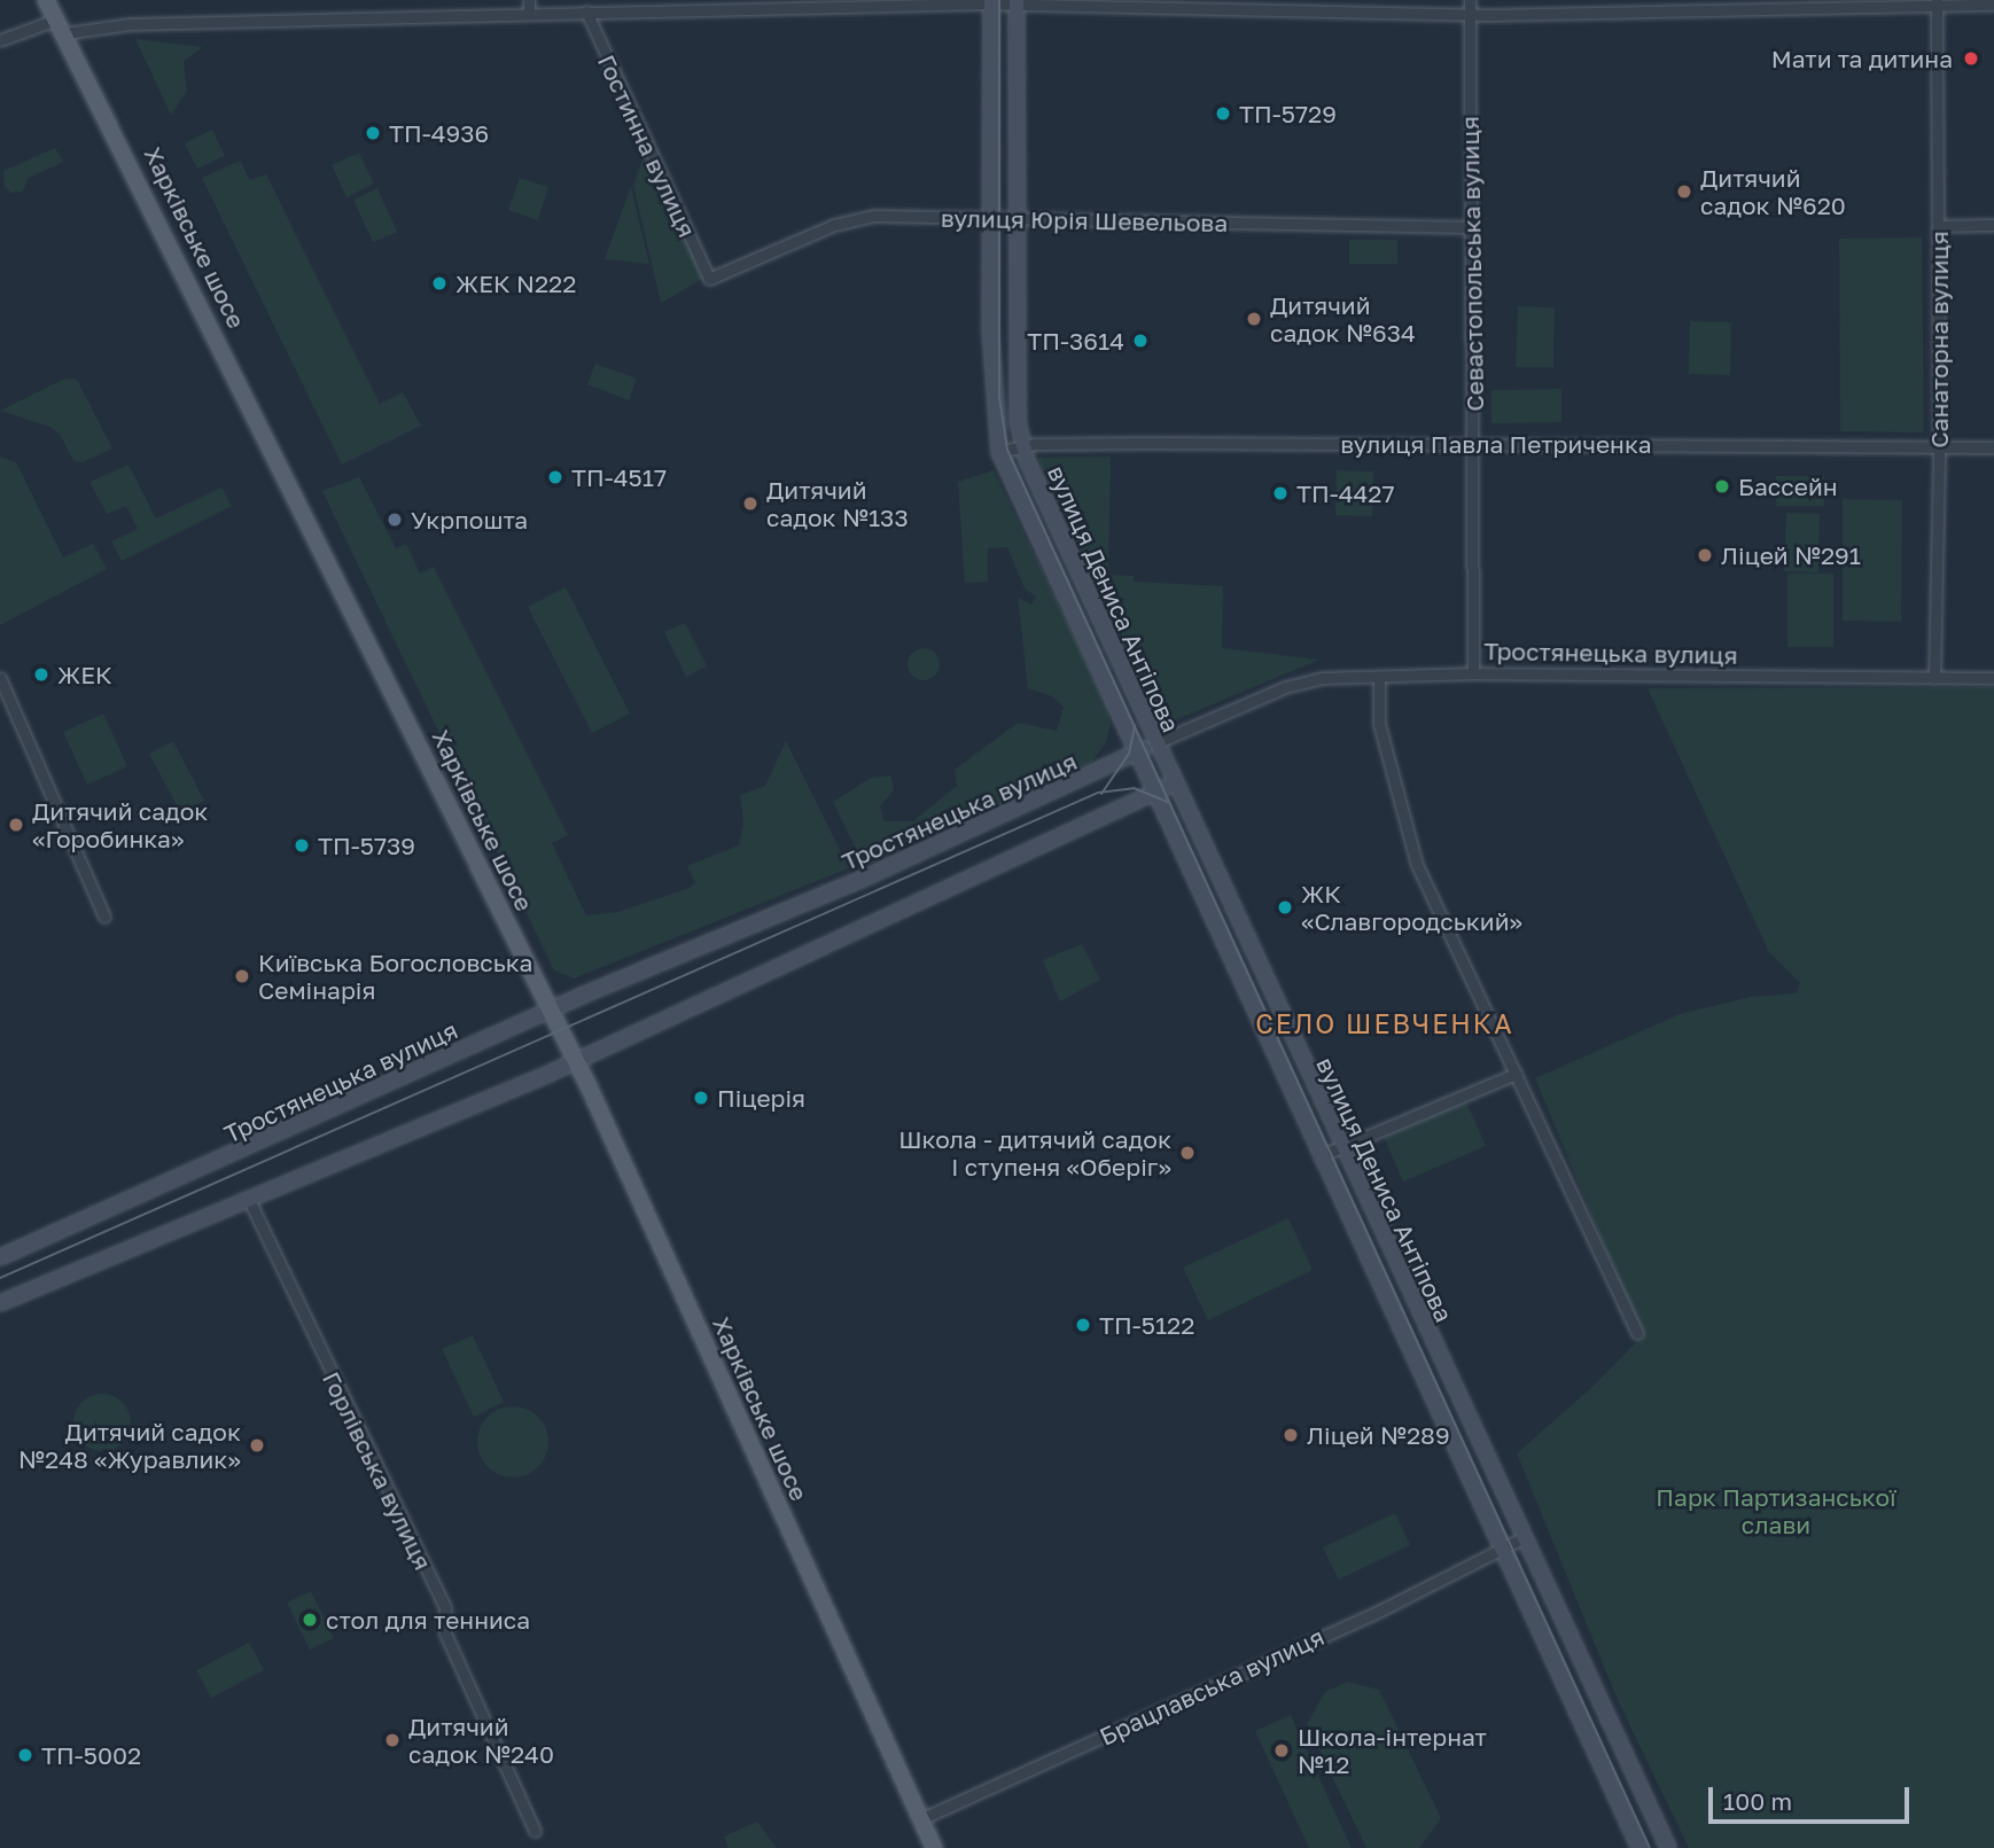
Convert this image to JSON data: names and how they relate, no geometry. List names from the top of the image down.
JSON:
{
  "streets": {
    "main road": ["Харківське шосе"],
    "street": [
      "Гостинна вулиця",
      "вулиця Юрія Шевельова",
      "Севастопольська вулиця",
      "Санаторна вулиця",
      "вулиця Павла Петриченка",
      "вулиця Дениса Антіпова",
      "Тростянецька вулиця",
      "Горлівська вулиця",
      "Брацлавська вулиця"
    ]
  },
  "crossings": [
    ["Гостинна вулиця", "вулиця Юрія Шевельова"],
    ["вулиця Юрія Шевельова", "Севастопольська вулиця"],
    ["вулиця Юрія Шевельова", "вулиця Дениса Антіпова"],
    ["Харківське шосе", "Тростянецька вулиця"],
    ["Харківське шосе", "Брацлавська вулиця"],
    ["Севастопольська вулиця", "вулиця Павла Петриченка"],
    ["Севастопольська вулиця", "Тростянецька вулиця"],
    ["Санаторна вулиця", "вулиця Павла Петриченка"],
    ["Санаторна вулиця", "Тростянецька вулиця"],
    ["вулиця Павла Петриченка", "вулиця Дениса Антіпова"],
    ["вулиця Дениса Антіпова", "Тростянецька вулиця"],
    ["вулиця Дениса Антіпова", "Брацлавська вулиця"]
  ],
  "districts": ["СЕЛО ШЕВЧЕНКА"],
  "parks": ["Парк Партизанської слави"],
  "places": [
    "Мати та дитина",
    "ТП-5729",
    "ТП-4936",
    "Дитячий садок №620",
    "ЖЕК N222",
    "Дитячий садок №634",
    "ТП-3614",
    "ТП-4517",
    "Бассейн",
    "ТП-4427",
    "Дитячий садок №133",
    "Укрпошта",
    "Ліцей №291",
    "ЖЕК",
    "Дитячий садок «Горобинка»",
    "ТП-5739",
    "ЖК «Славгородський»",
    "Київська Богословська Семінарія",
    "Піцерія",
    "Школа - дитячий садок І ступеня «Оберіг»",
    "ТП-5122",
    "Ліцей №289",
    "Дитячий садок №248 «Журавлик»",
    "стол для тенниса",
    "Дитячий садок №240",
    "Школа-інтернат №12",
    "ТП-5002"
  ],
  "scale_bar": "100 m"
}
